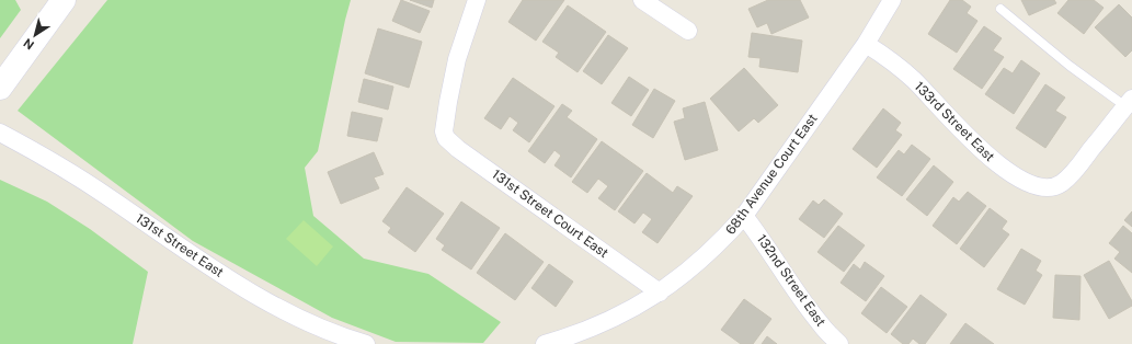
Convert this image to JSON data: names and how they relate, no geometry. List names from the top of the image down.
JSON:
{
  "streets": {
    "street": [
      "133rd Street East",
      "68th Avenue Court East",
      "131st Street Court East",
      "131st Street East",
      "132nd Street East"
    ]
  },
  "crossings": [
    ["133rd Street East", "68th Avenue Court East"],
    ["68th Avenue Court East", "131st Street Court East"],
    ["68th Avenue Court East", "132nd Street East"]
  ],
  "north": "bottom left"
}
